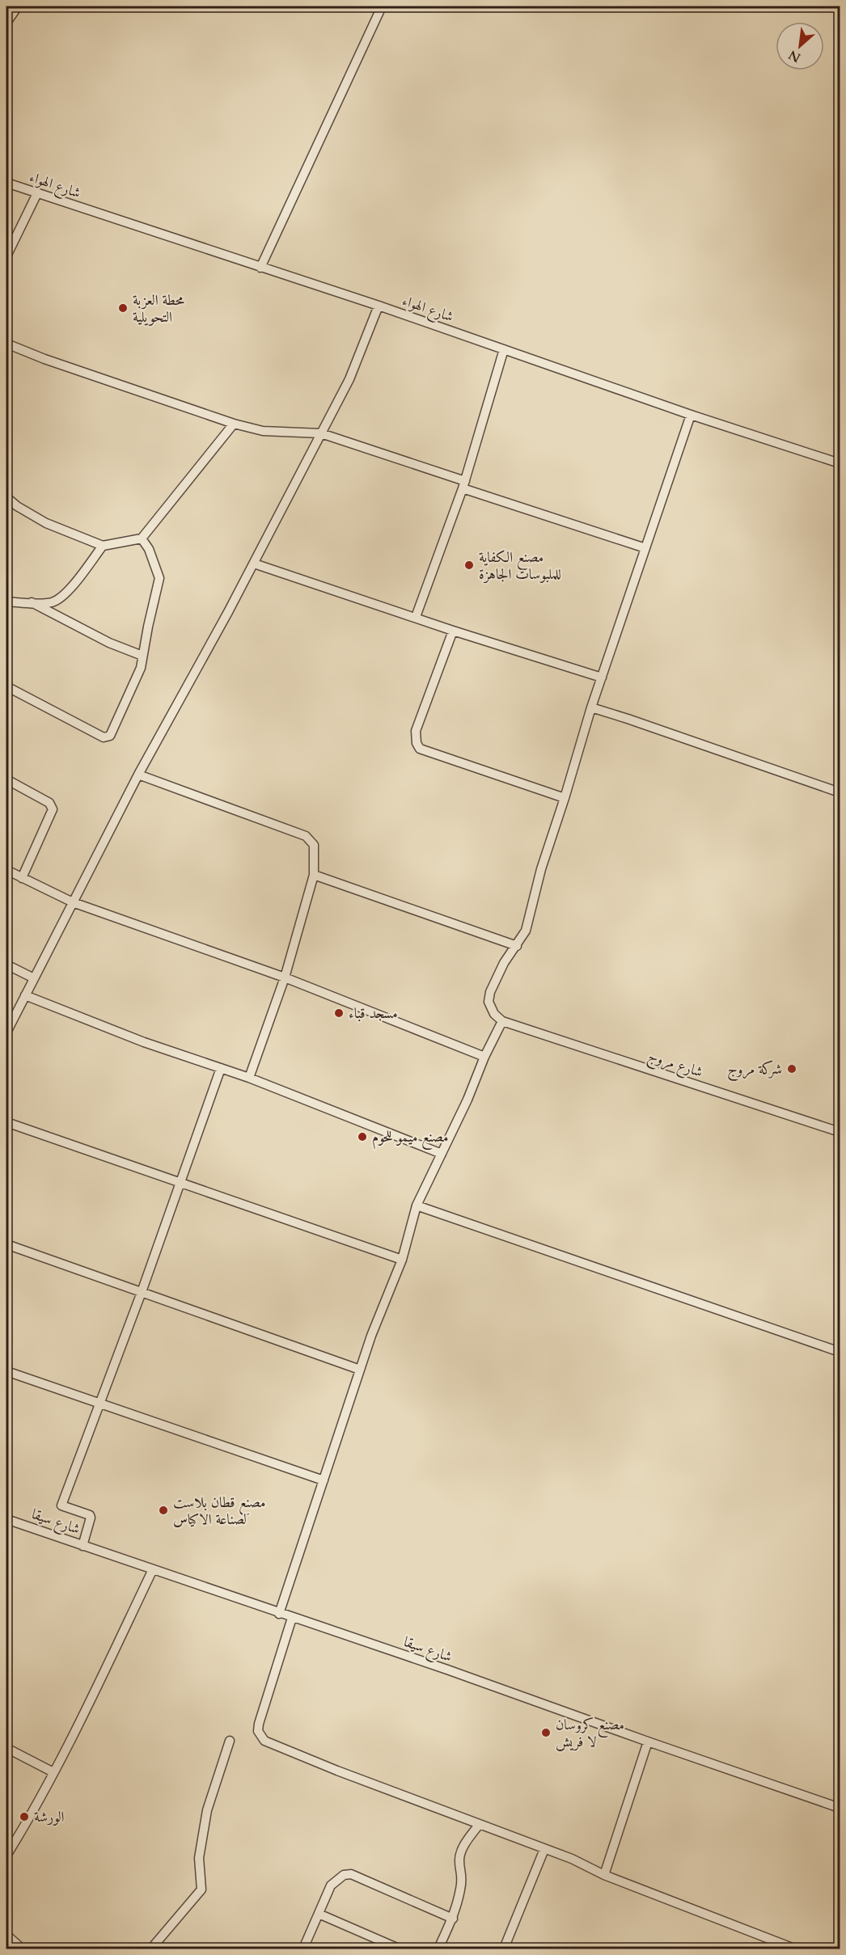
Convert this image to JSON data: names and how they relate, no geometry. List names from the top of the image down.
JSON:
{
  "streets": {
    "street": ["شارع الهواء", "شارع مروج", "شارع سيقا"]
  },
  "places": [
    "محطة العزبة التحويلية",
    "مصنع الكفاية للملبوسات الجاهزة",
    "مسجد قباء",
    "شركة مروج",
    "مصنع ميمو للحوم",
    "مصنع قطان بلاست لصناعة الاكياس",
    "مصنع كروسان لا فريش",
    "الورشة"
  ],
  "north": "bottom left"
}
